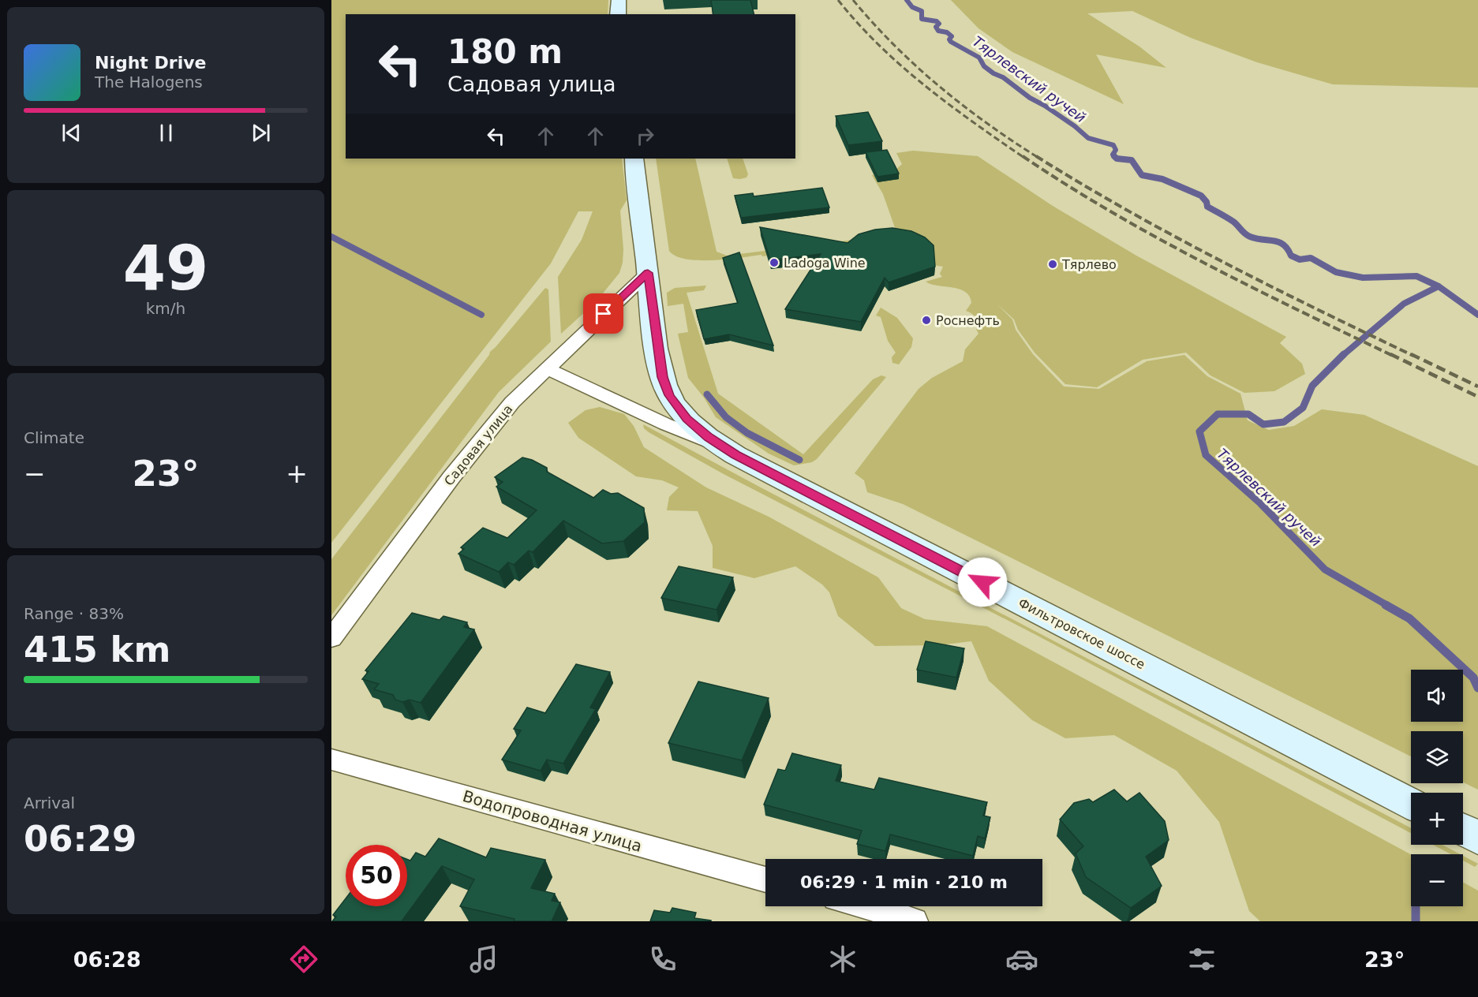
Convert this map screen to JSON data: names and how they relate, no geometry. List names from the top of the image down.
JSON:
{
  "streets": {
    "main road": ["Фильтровское шоссе"],
    "street": ["Садовая улица", "Водопроводная улица"]
  },
  "crossings": [
    ["Садовая улица", "Фильтровское шоссе"]
  ],
  "water": ["Тярлевский ручей"],
  "places": ["Ladoga Wine", "Тярлево", "Роснефть"],
  "page": {
    "turn": ["180 m", "Садовая улица"],
    "song": ["Night Drive", "The Halogens"],
    "tile": [
      ["49", "km/h"],
      "Climate",
      ["Range · 83%", "415 km"],
      ["Arrival", "06:29"]
    ],
    "heat": ["−", "23°", "+"],
    "map_buttons": ["+", "−"],
    "limit": "50",
    "trip": "06:29 · 1 min · 210 m",
    "tabs": ["06:28", "23°"]
  }
}
